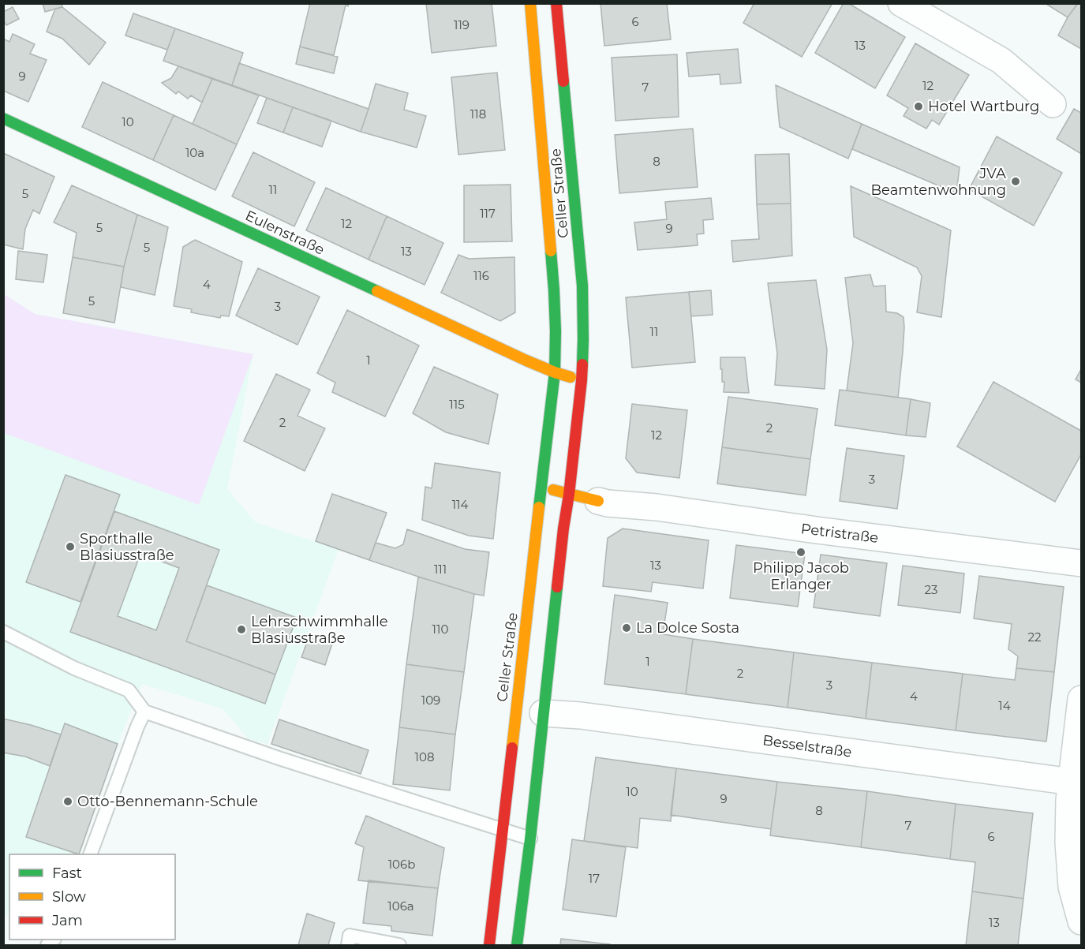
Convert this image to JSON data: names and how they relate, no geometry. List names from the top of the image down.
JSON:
{
  "streets": {
    "main road": ["Celler Straße", "Eulenstraße"],
    "street": ["Petristraße", "Besselstraße"]
  },
  "crossings": [
    ["Celler Straße", "Eulenstraße"],
    ["Celler Straße", "Besselstraße"]
  ],
  "places": [
    "Hotel Wartburg",
    "JVA Beamtenwohnung",
    "Sporthalle Blasiusstraße",
    "Philipp Jacob Erlanger",
    "La Dolce Sosta",
    "Lehrschwimmhalle Blasiusstraße",
    "Otto-Bennemann-Schule"
  ],
  "house_numbers": [
    "6",
    "119",
    "13",
    "9",
    "12",
    "7",
    "118",
    "10",
    "10a",
    "8",
    "11",
    "5",
    "117",
    "12",
    "5",
    "9",
    "5",
    "13",
    "116",
    "4",
    "5",
    "3",
    "11",
    "1",
    "115",
    "2",
    "2",
    "12",
    "3",
    "114",
    "13",
    "111",
    "23",
    "110",
    "22",
    "1",
    "2",
    "3",
    "4",
    "109",
    "14",
    "108",
    "10",
    "9",
    "8",
    "7",
    "6",
    "106b",
    "17",
    "106a",
    "13"
  ],
  "legend": ["Fast", "Slow", "Jam"]
}
